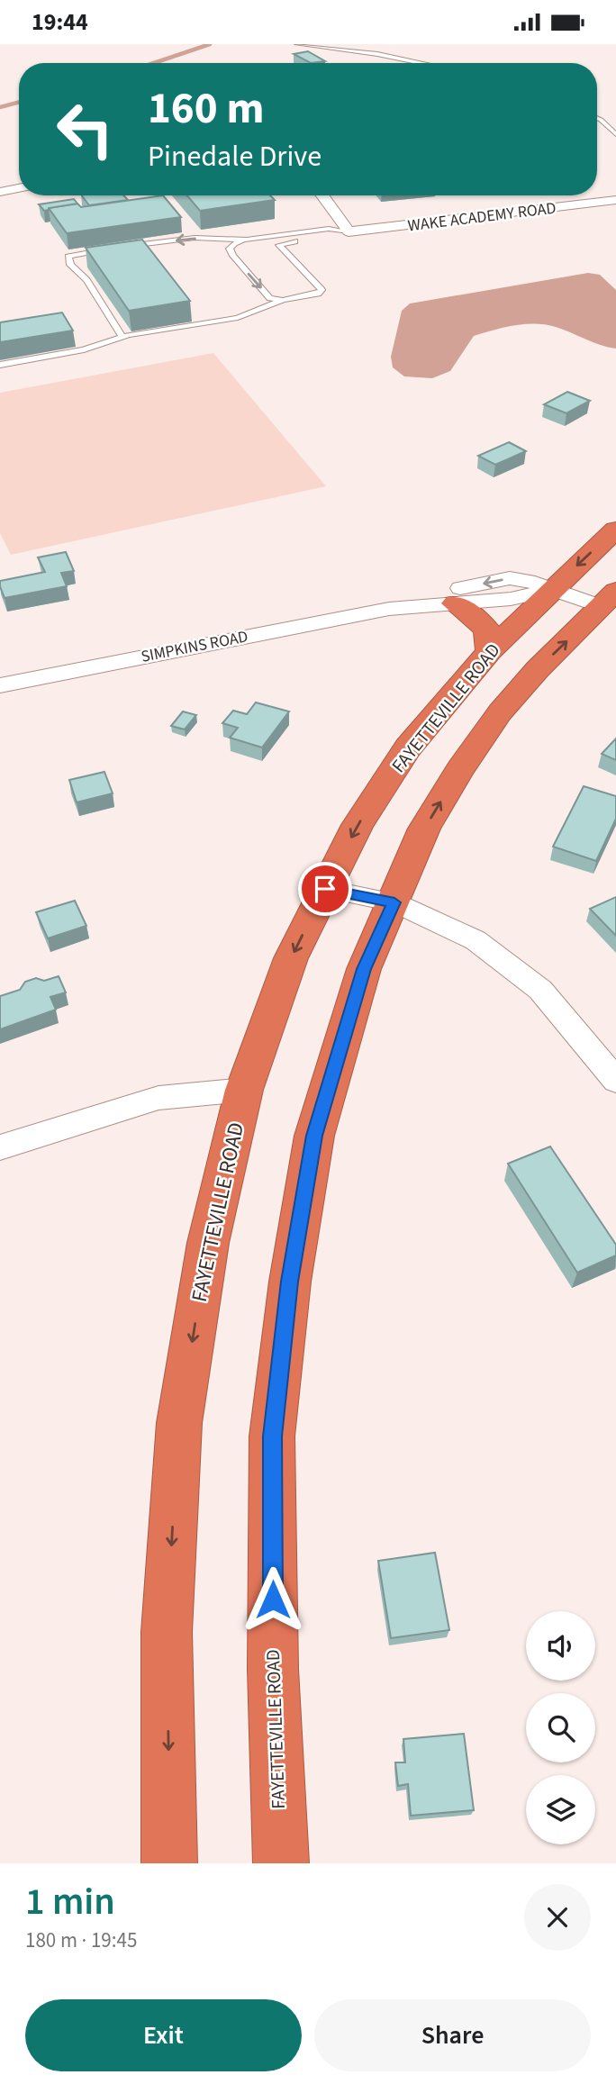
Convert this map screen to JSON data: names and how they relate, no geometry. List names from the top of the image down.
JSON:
{
  "streets": {
    "highway": ["FAYETTEVILLE ROAD"],
    "street": ["WAKE ACADEMY ROAD", "SIMPKINS ROAD"]
  },
  "crossings": [
    ["SIMPKINS ROAD", "FAYETTEVILLE ROAD"]
  ],
  "page": {
    "status": "19:44",
    "turn": ["160 m", "Pinedale Drive"],
    "heading": ["1 min", "180 m · 19:45"],
    "buttons": ["Exit", "Share"]
  }
}
